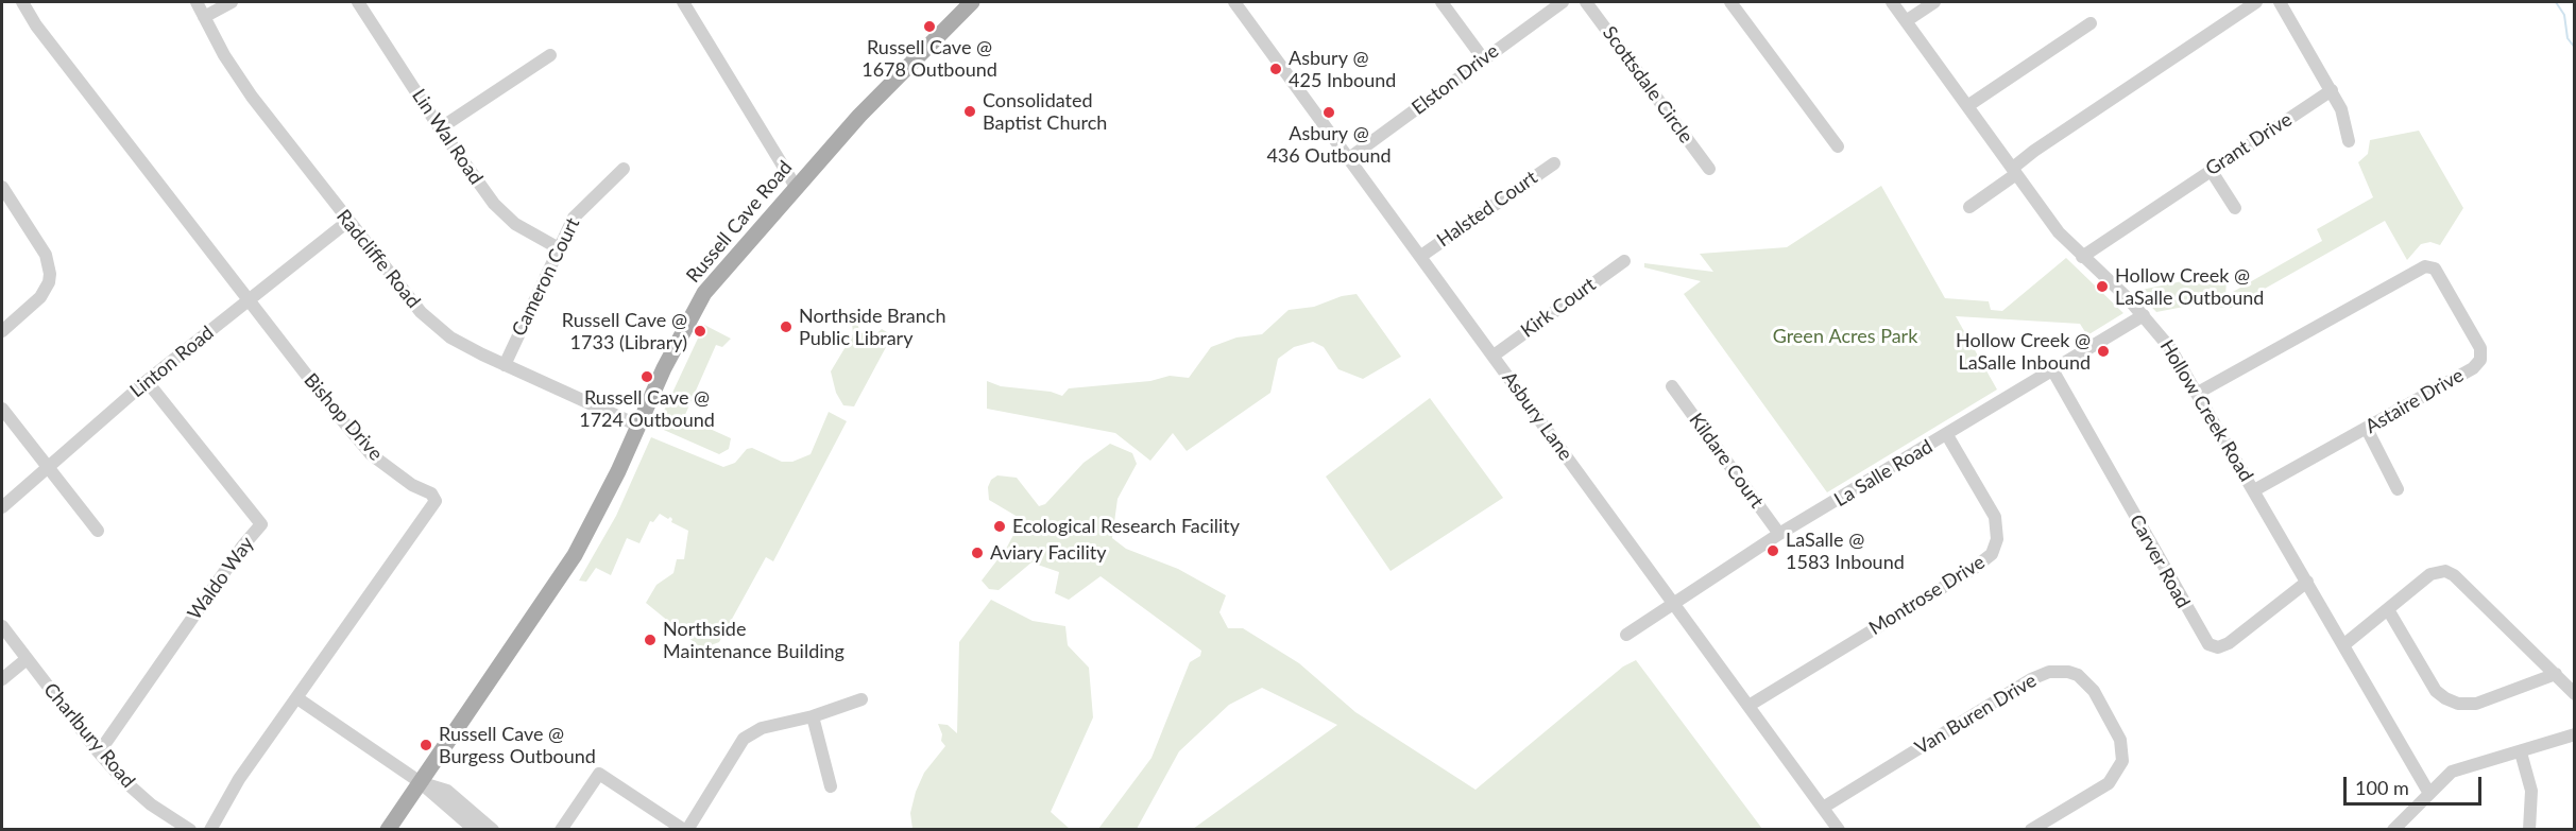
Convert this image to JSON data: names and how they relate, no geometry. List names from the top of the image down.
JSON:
{
  "streets": {
    "main road": ["Russell Cave Road"],
    "street": [
      "Elston Drive",
      "Scottsdale Circle",
      "Lin Wal Road",
      "Grant Drive",
      "Halsted Court",
      "Radcliffe Road",
      "Cameron Court",
      "Kirk Court",
      "Linton Road",
      "Astaire Drive",
      "Hollow Creek Road",
      "Asbury Lane",
      "Bishop Drive",
      "Kildare Court",
      "La Salle Road",
      "Carver Road",
      "Waldo Way",
      "Montrose Drive",
      "Van Buren Drive",
      "Charlbury Road"
    ]
  },
  "crossings": [
    ["Elston Drive", "Asbury Lane"],
    ["Lin Wal Road", "Cameron Court"],
    ["Grant Drive", "Hollow Creek Road"],
    ["Halsted Court", "Asbury Lane"],
    ["Russell Cave Road", "Radcliffe Road"],
    ["Radcliffe Road", "Cameron Court"],
    ["Radcliffe Road", "Linton Road"],
    ["Kirk Court", "Asbury Lane"],
    ["Linton Road", "Bishop Drive"],
    ["Linton Road", "Waldo Way"],
    ["Astaire Drive", "Hollow Creek Road"],
    ["Hollow Creek Road", "La Salle Road"],
    ["Hollow Creek Road", "Carver Road"],
    ["Asbury Lane", "La Salle Road"],
    ["Asbury Lane", "Montrose Drive"],
    ["Asbury Lane", "Van Buren Drive"],
    ["Kildare Court", "La Salle Road"],
    ["La Salle Road", "Carver Road"],
    ["La Salle Road", "Montrose Drive"],
    ["Waldo Way", "Charlbury Road"]
  ],
  "parks": ["Green Acres Park"],
  "places": [
    "Russell Cave @ 1678 Outbound",
    "Asbury @ 425 Inbound",
    "Consolidated Baptist Church",
    "Asbury @ 436 Outbound",
    "Hollow Creek @ LaSalle Outbound",
    "Northside Branch Public Library",
    "Russell Cave @ 1733 (Library)",
    "Hollow Creek @ LaSalle Inbound",
    "Russell Cave @ 1724 Outbound",
    "Ecological Research Facility",
    "LaSalle @ 1583 Inbound",
    "Aviary Facility",
    "Northside Maintenance Building",
    "Russell Cave @ Burgess Outbound"
  ],
  "scale_bar": "100 m"
}
